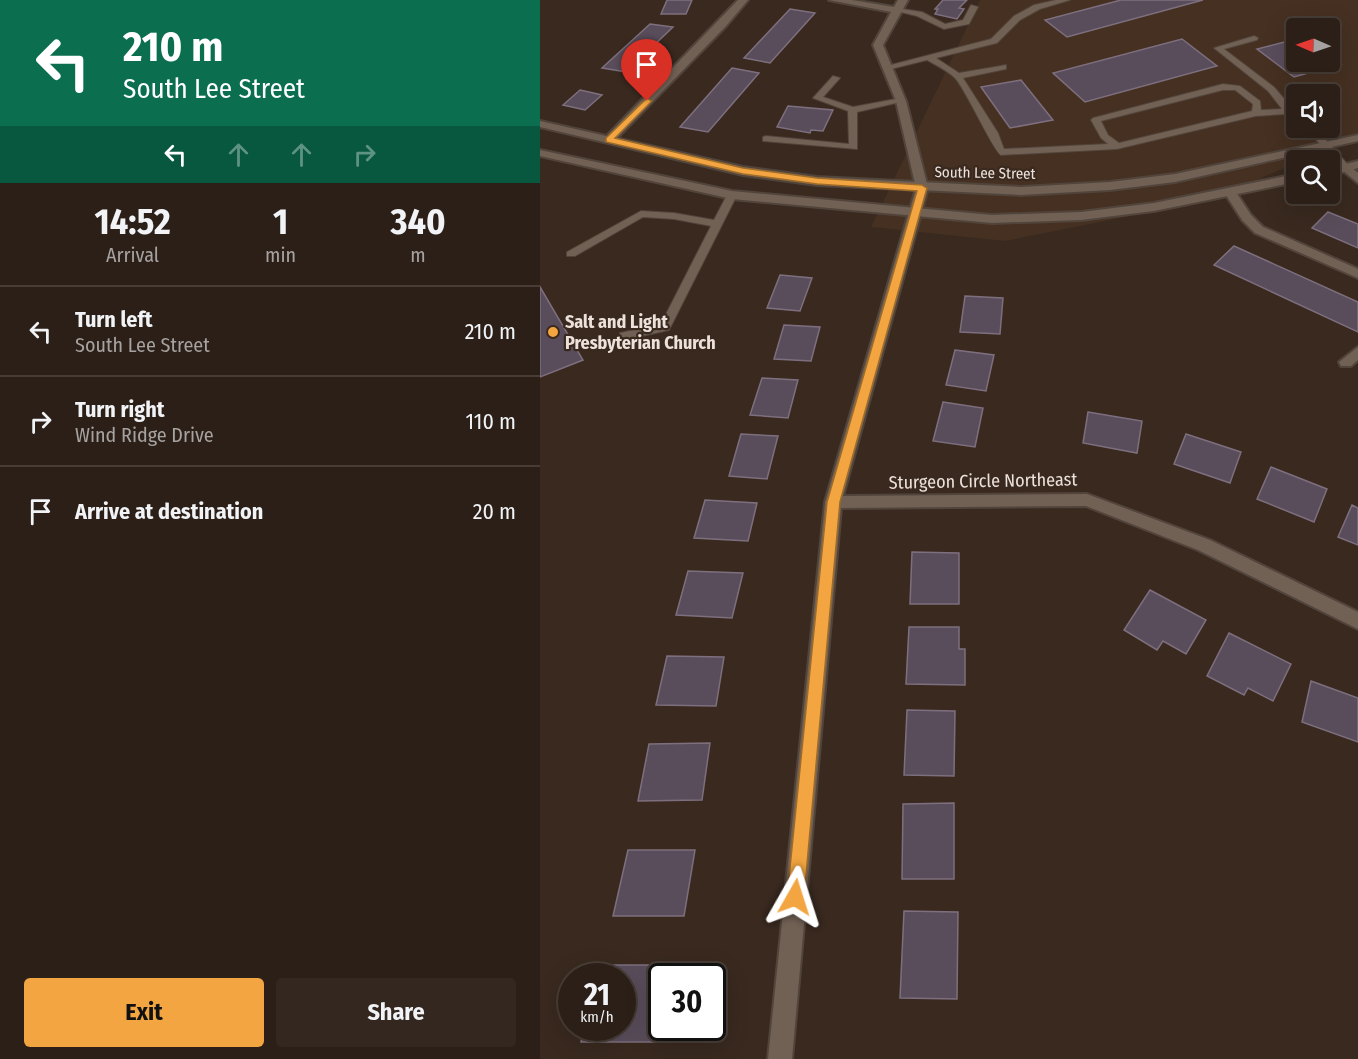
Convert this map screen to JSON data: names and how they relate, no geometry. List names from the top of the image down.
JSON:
{
  "streets": {
    "street": ["South Lee Street", "Sturgeon Circle Northeast"]
  },
  "places": ["Salt and Light Presbyterian Church"],
  "north": "left",
  "page": {
    "turn": ["210 m", "South Lee Street"],
    "eta": [
      "14:52",
      "Arrival",
      "1",
      "min",
      "340",
      "m"
    ],
    "list": [
      {
        "name": "Turn left",
        "note": "South Lee Street",
        "value": "210 m"
      },
      {
        "name": "Turn right",
        "note": "Wind Ridge Drive",
        "value": "110 m"
      },
      {
        "name": "Arrive at destination",
        "value": "20 m"
      }
    ],
    "speed": "21 km/h",
    "limit": "30",
    "buttons": ["Exit", "Share"]
  }
}
